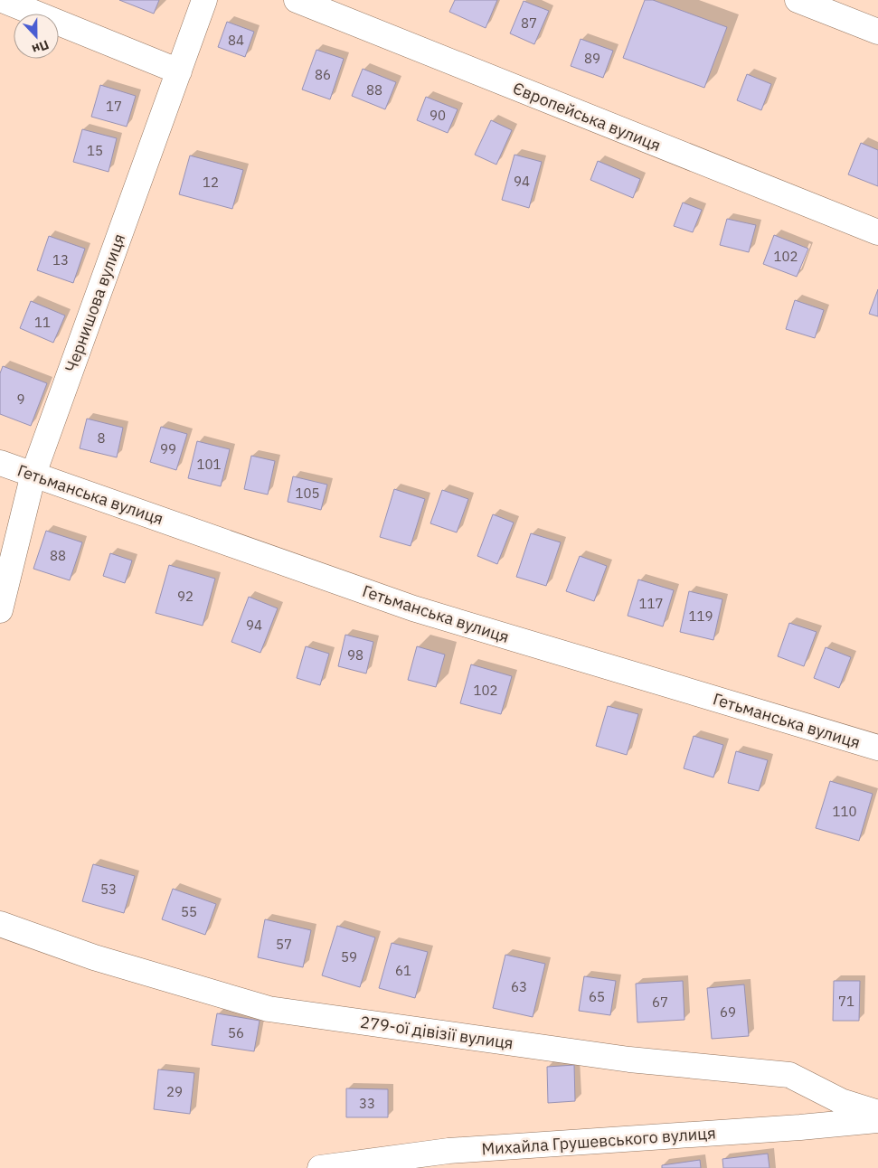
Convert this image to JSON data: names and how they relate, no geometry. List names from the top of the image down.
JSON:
{
  "streets": {
    "street": [
      "Європейська вулиця",
      "Чернишова вулиця",
      "Гетьманська вулиця",
      "279-ої дівізії вулиця",
      "Михайла Грушевського вулиця"
    ]
  },
  "crossings": [
    ["Чернишова вулиця", "Гетьманська вулиця"]
  ],
  "house_numbers": [
    "87",
    "84",
    "89",
    "86",
    "88",
    "17",
    "90",
    "15",
    "94",
    "12",
    "102",
    "13",
    "11",
    "9",
    "8",
    "99",
    "101",
    "105",
    "88",
    "92",
    "117",
    "119",
    "94",
    "98",
    "102",
    "110",
    "53",
    "55",
    "57",
    "59",
    "61",
    "63",
    "65",
    "71",
    "67",
    "69",
    "56",
    "29",
    "33"
  ],
  "north": "bottom"
}
